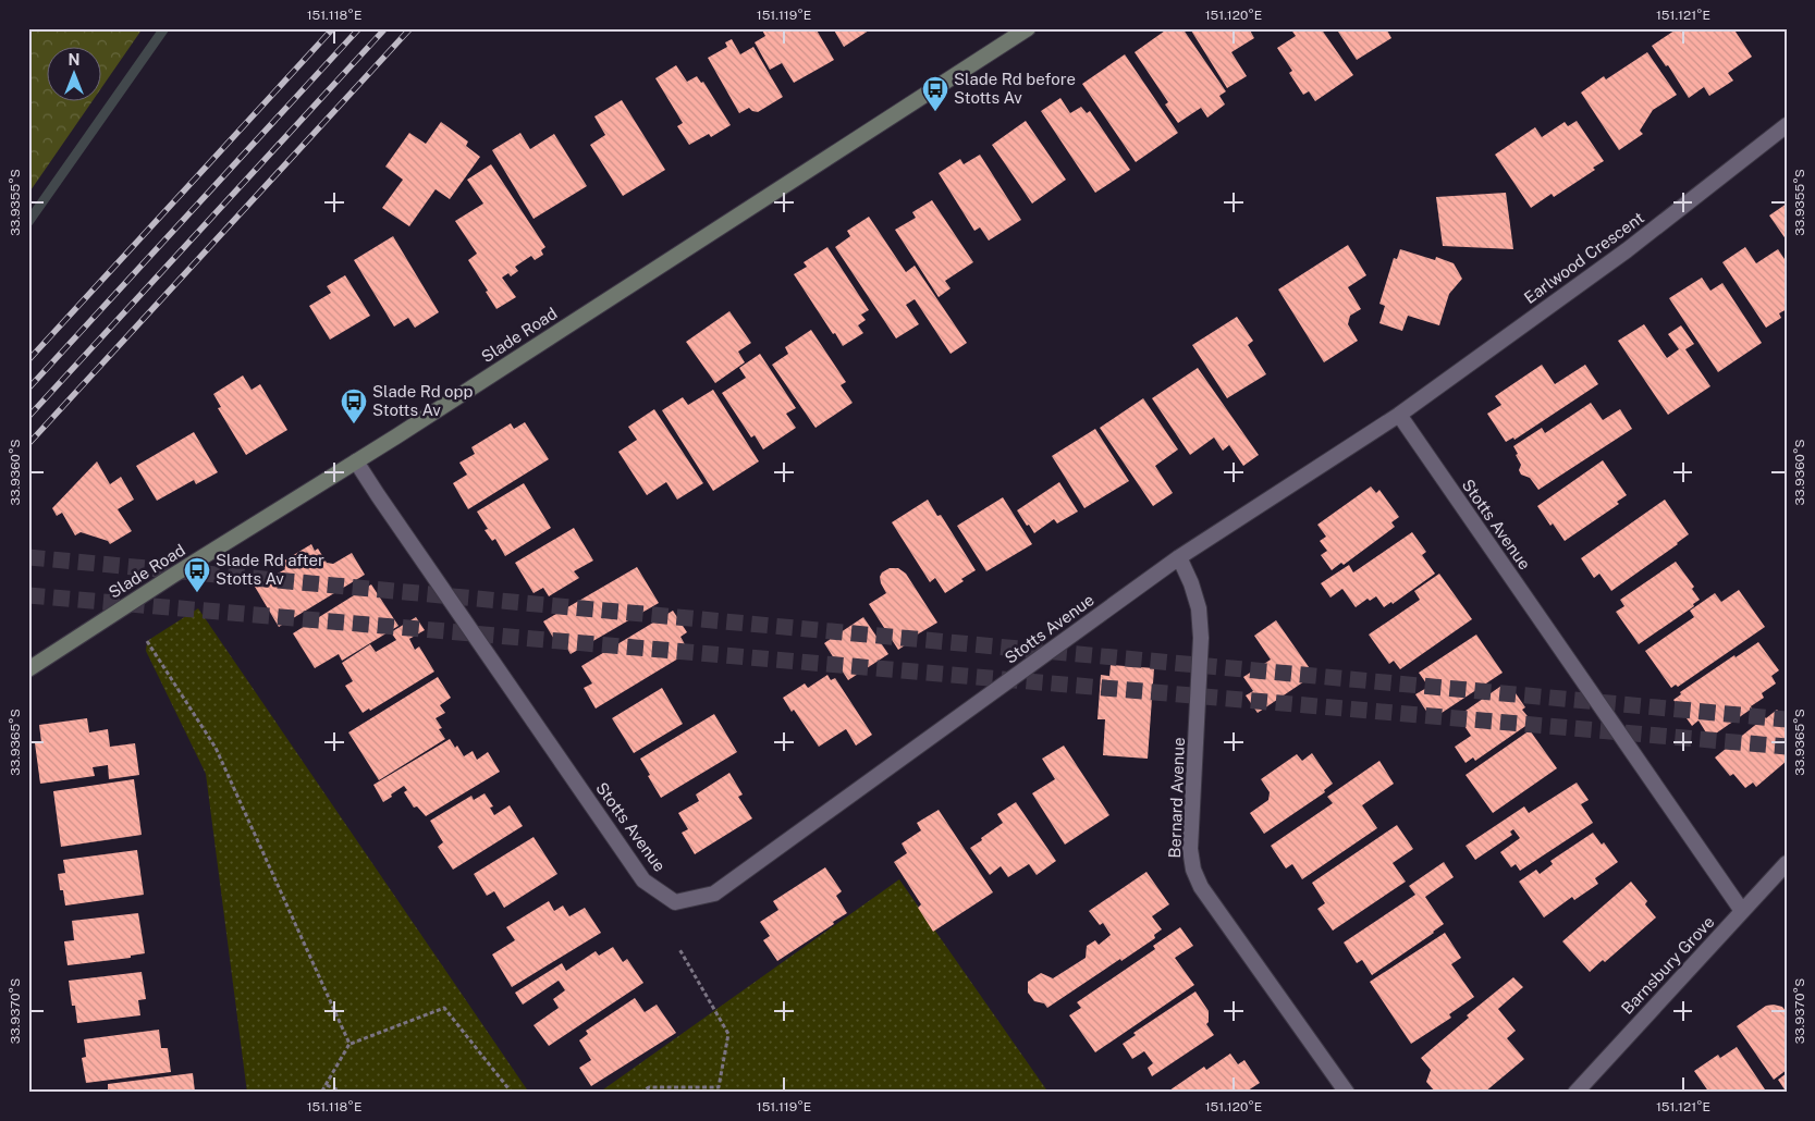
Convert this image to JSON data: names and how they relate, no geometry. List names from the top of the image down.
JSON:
{
  "streets": {
    "main road": ["Slade Road"],
    "street": [
      "Earlwood Crescent",
      "Stotts Avenue",
      "Bernard Avenue",
      "Barnsbury Grove"
    ]
  },
  "crossings": [
    ["Earlwood Crescent", "Stotts Avenue"],
    ["Slade Road", "Stotts Avenue"],
    ["Stotts Avenue", "Bernard Avenue"],
    ["Stotts Avenue", "Barnsbury Grove"]
  ],
  "places": {
    "bus stop": ["Slade Rd before Stotts Av", "Slade Rd opp Stotts Av", "Slade Rd after Stotts Av"]
  },
  "north": "top",
  "coordinates": [
    "151.118°E",
    "151.119°E",
    "151.120°E",
    "151.121°E",
    "33.9355°S",
    "33.9360°S",
    "33.9365°S",
    "33.9370°S"
  ]
}
